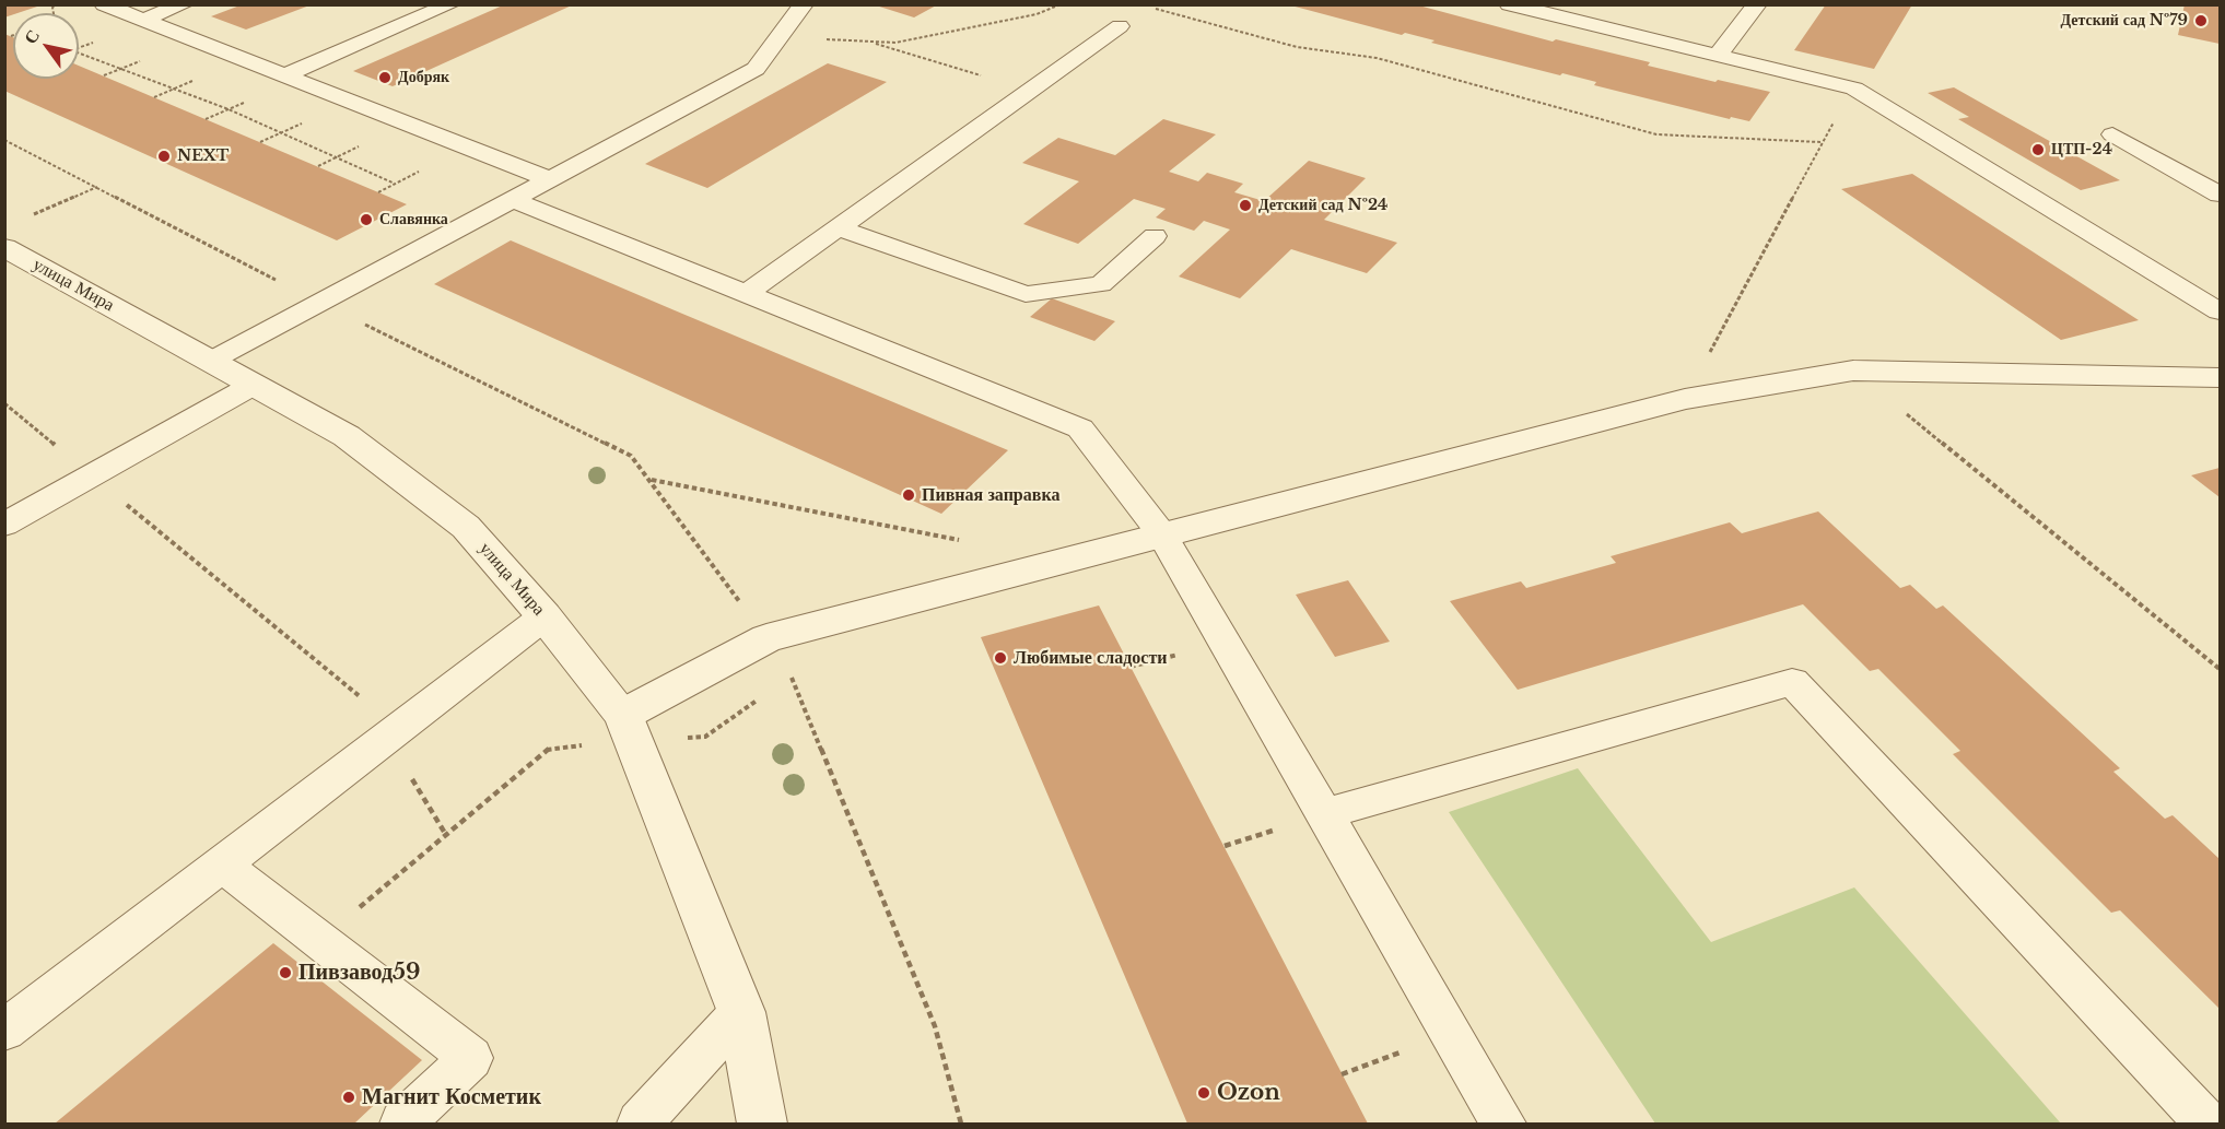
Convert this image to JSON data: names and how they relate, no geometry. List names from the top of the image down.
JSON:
{
  "streets": {
    "street": ["улица Мира"]
  },
  "places": [
    "Детский сад №79",
    "Добряк",
    "ЦТП-24",
    "NEXT",
    "Детский сад №24",
    "Славянка",
    "Пивная заправка",
    "Любимые сладости",
    "Пивзавод59",
    "Ozon",
    "Магнит Косметик"
  ],
  "north": "top left"
}
